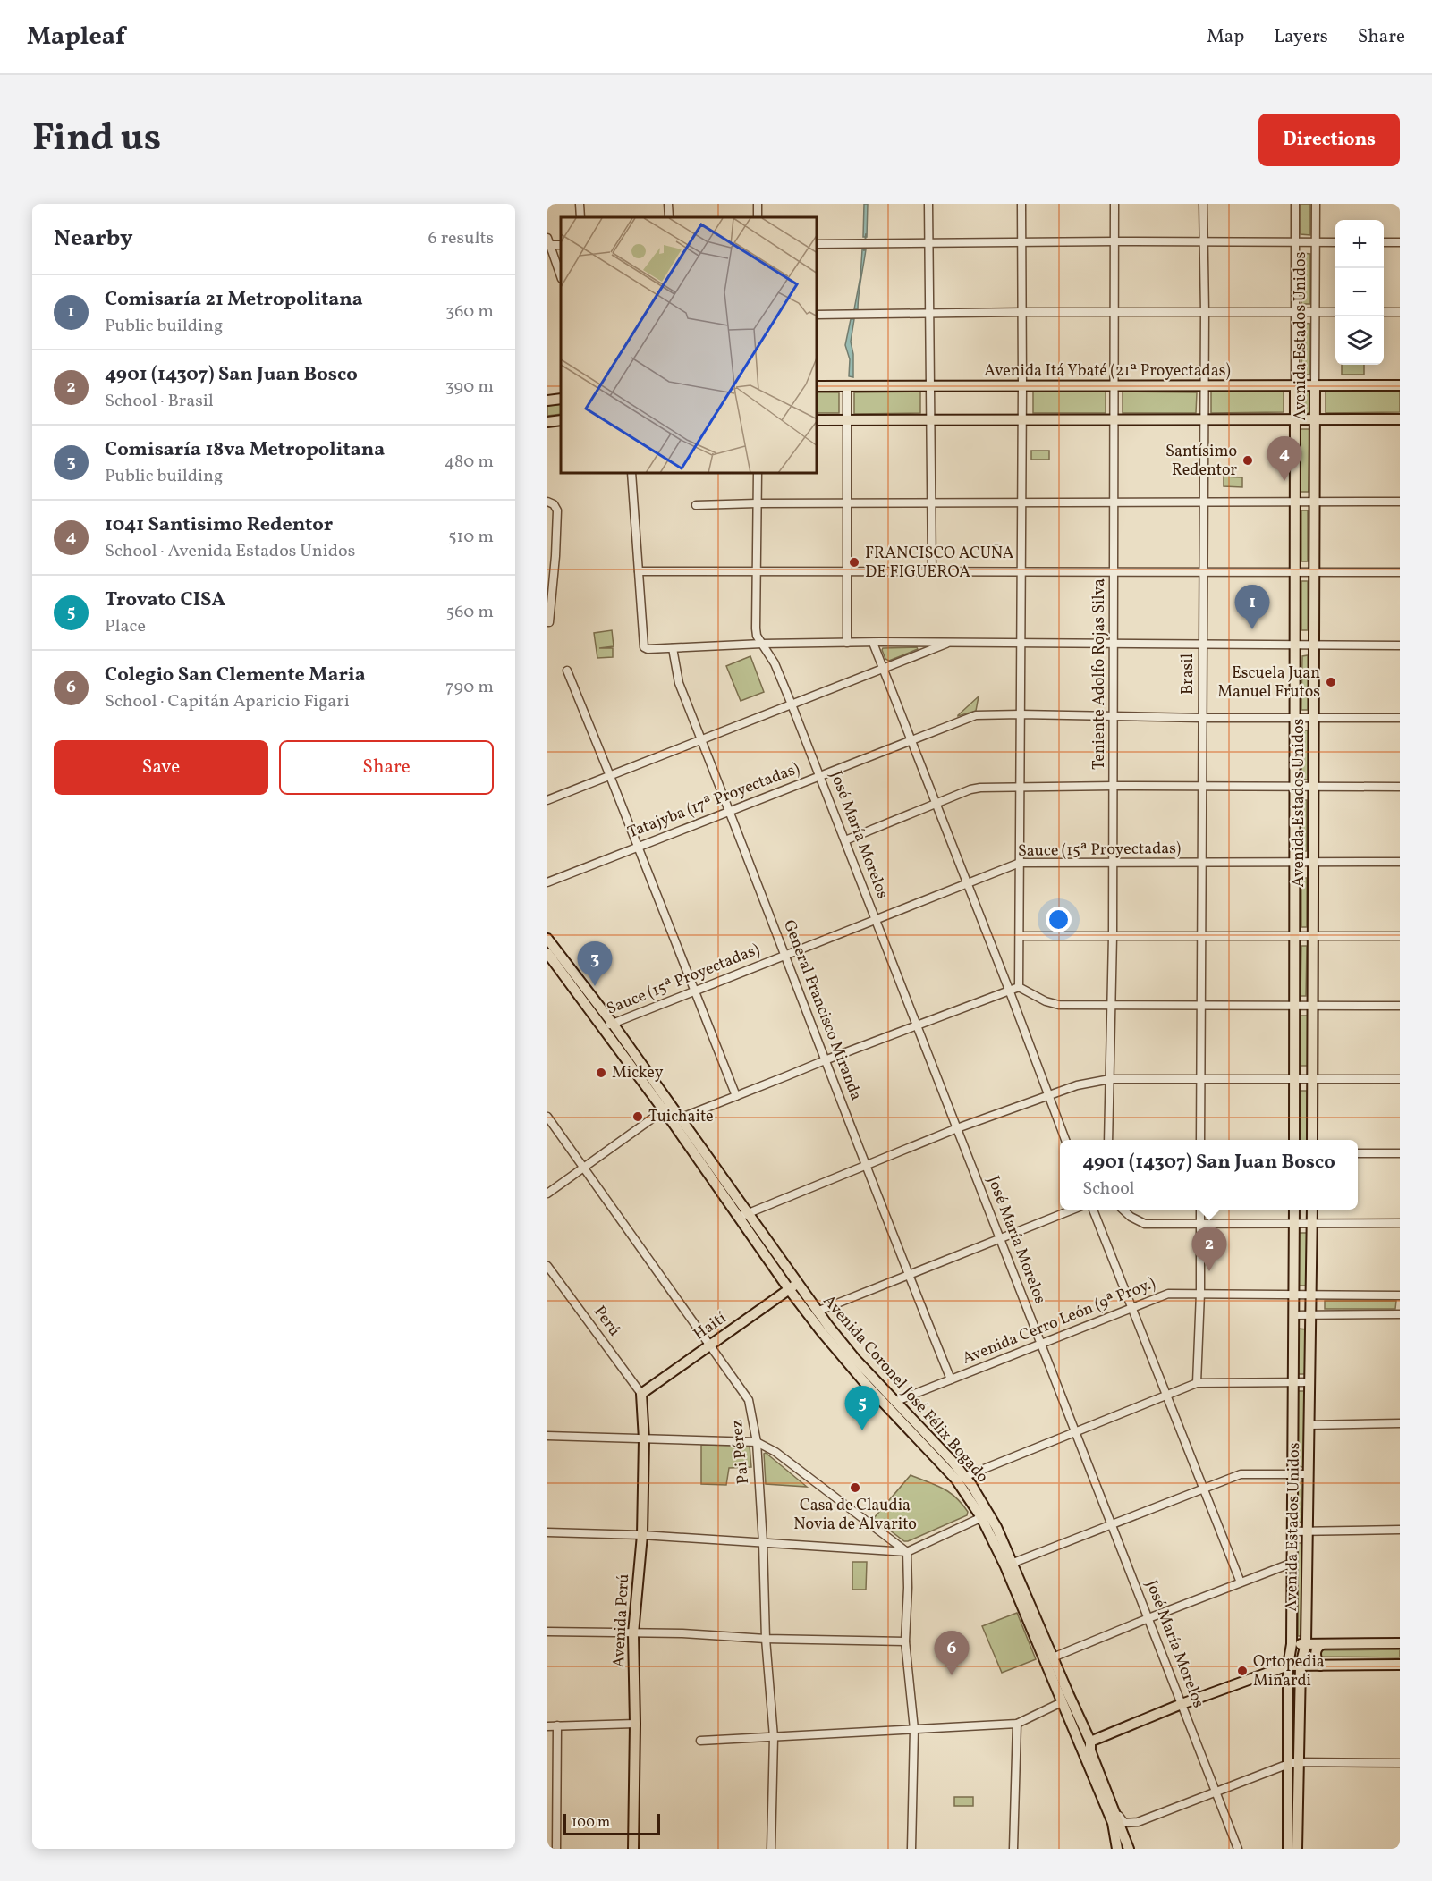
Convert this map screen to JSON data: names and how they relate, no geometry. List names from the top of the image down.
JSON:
{
  "streets": {
    "main road": [
      "Avenida Estados Unidos",
      "Avenida Itá Ybaté (21ª Proyectadas)",
      "Haití",
      "Avenida Coronel José Félix Bogado",
      "Avenida Perú"
    ],
    "street": [
      "Teniente Adolfo Rojas Silva",
      "Brasil",
      "Tatajyba (17ª Proyectadas)",
      "José María Morelos",
      "Sauce (15ª Proyectadas)",
      "General Francisco Miranda",
      "Perú",
      "Avenida Cerro León (9ª Proy.)",
      "Pai Pérez"
    ]
  },
  "crossings": [
    ["Avenida Estados Unidos", "Avenida Itá Ybaté (21ª Proyectadas)"],
    ["Avenida Estados Unidos", "Tatajyba (17ª Proyectadas)"],
    ["Avenida Estados Unidos", "Sauce (15ª Proyectadas)"],
    ["Avenida Estados Unidos", "Avenida Cerro León (9ª Proy.)"],
    ["Avenida Itá Ybaté (21ª Proyectadas)", "Teniente Adolfo Rojas Silva"],
    ["Avenida Itá Ybaté (21ª Proyectadas)", "Brasil"],
    ["Teniente Adolfo Rojas Silva", "Tatajyba (17ª Proyectadas)"],
    ["Teniente Adolfo Rojas Silva", "Sauce (15ª Proyectadas)"],
    ["Brasil", "Tatajyba (17ª Proyectadas)"],
    ["Brasil", "Sauce (15ª Proyectadas)"],
    ["Tatajyba (17ª Proyectadas)", "José María Morelos"],
    ["Tatajyba (17ª Proyectadas)", "General Francisco Miranda"],
    ["José María Morelos", "Sauce (15ª Proyectadas)"],
    ["José María Morelos", "Avenida Cerro León (9ª Proy.)"],
    ["Sauce (15ª Proyectadas)", "General Francisco Miranda"],
    ["Sauce (15ª Proyectadas)", "Avenida Coronel José Félix Bogado"],
    ["General Francisco Miranda", "Avenida Cerro León (9ª Proy.)"],
    ["Perú", "Haití"],
    ["Perú", "Avenida Perú"],
    ["Avenida Cerro León (9ª Proy.)", "Avenida Coronel José Félix Bogado"],
    ["Haití", "Avenida Coronel José Félix Bogado"],
    ["Haití", "Pai Pérez"],
    ["Haití", "Avenida Perú"]
  ],
  "places": [
    "Santísimo Redentor",
    "FRANCISCO ACUÑA DE FIGUEROA",
    "Escuela Juan Manuel Frutos",
    "Mickey",
    "Tuichaite",
    "Casa de Claudia Novia de Alvarito",
    "Ortopedia Minardi"
  ],
  "scale_bar": "100 m",
  "page": {
    "header": "Mapleaf",
    "nav": ["Map", "Layers", "Share"],
    "title": "Find us",
    "buttons": [
      "Directions",
      ["Save", "Share"]
    ],
    "heading": ["Nearby", "6 results"],
    "map_buttons": ["+", "−"],
    "list": [
      {
        "mark": "1",
        "name": "Comisaría 21 Metropolitana",
        "note": "Public building",
        "value": "360 m"
      },
      {
        "mark": "2",
        "name": "4901 (14307) San Juan Bosco",
        "note": "School · Brasil",
        "value": "390 m"
      },
      {
        "mark": "3",
        "name": "Comisaría 18va Metropolitana",
        "note": "Public building",
        "value": "480 m"
      },
      {
        "mark": "4",
        "name": "1041 Santisimo Redentor",
        "note": "School · Avenida Estados Unidos",
        "value": "510 m"
      },
      {
        "mark": "5",
        "name": "Trovato CISA",
        "note": "Place",
        "value": "560 m"
      },
      {
        "mark": "6",
        "name": "Colegio San Clemente Maria",
        "note": "School · Capitán Aparicio Figari",
        "value": "790 m"
      }
    ],
    "pins": [
      "4",
      "1",
      "3",
      "2",
      "5",
      "6"
    ],
    "popup": ["4901 (14307) San Juan Bosco", "School"],
    "scale": "100 m"
  }
}
